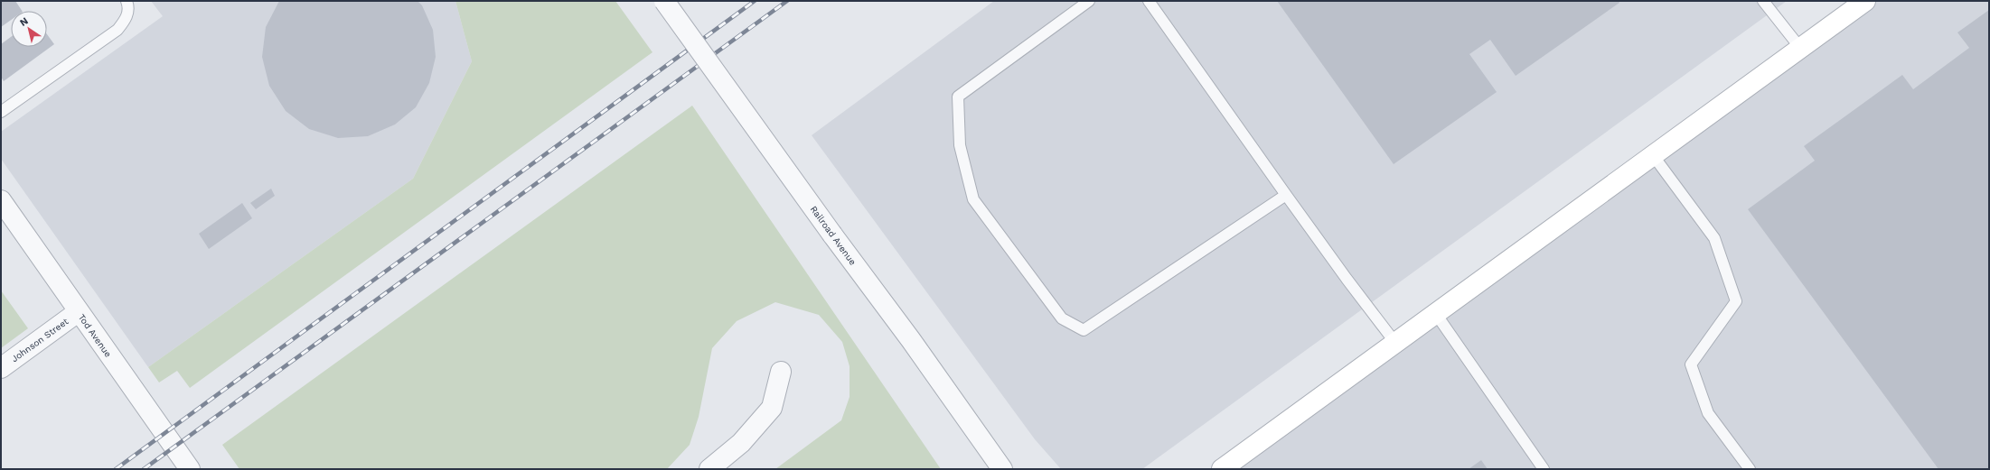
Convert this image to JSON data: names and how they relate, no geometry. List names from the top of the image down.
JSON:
{
  "streets": {
    "street": ["Railroad Avenue", "Tod Avenue", "Johnson Street"]
  },
  "crossings": [
    ["Tod Avenue", "Johnson Street"]
  ],
  "north": "top left"
}
